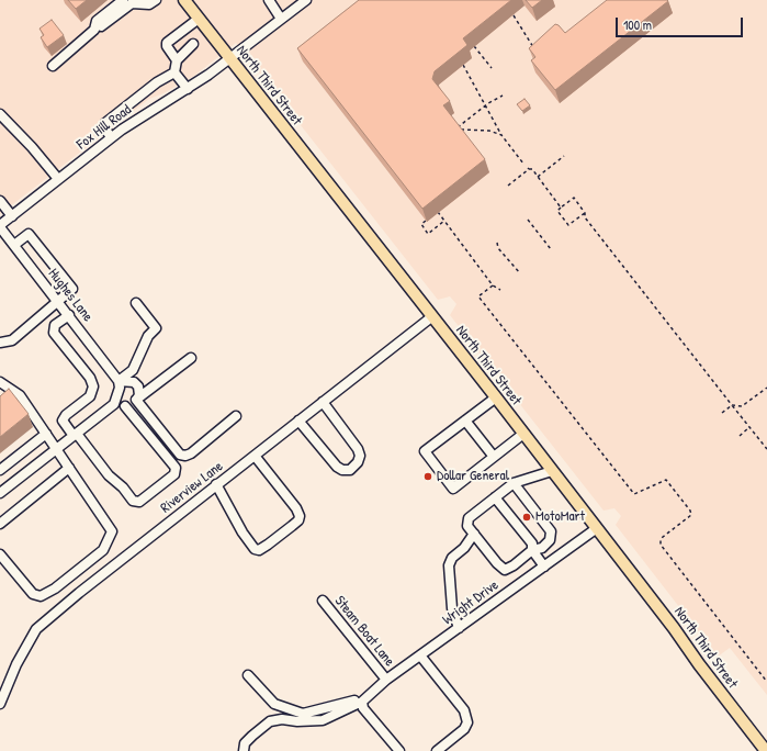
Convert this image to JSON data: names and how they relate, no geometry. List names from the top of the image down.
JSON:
{
  "streets": {
    "main road": ["North Third Street"],
    "street": [
      "Fox Hill Road",
      "Hughes Lane",
      "Riverview Lane",
      "Wright Drive",
      "Steam Boat Lane"
    ]
  },
  "crossings": [
    ["North Third Street", "Fox Hill Road"],
    ["North Third Street", "Riverview Lane"],
    ["North Third Street", "Wright Drive"],
    ["Fox Hill Road", "Hughes Lane"],
    ["Wright Drive", "Steam Boat Lane"]
  ],
  "places": ["Dollar General", "MotoMart"],
  "scale_bar": "100 m"
}
